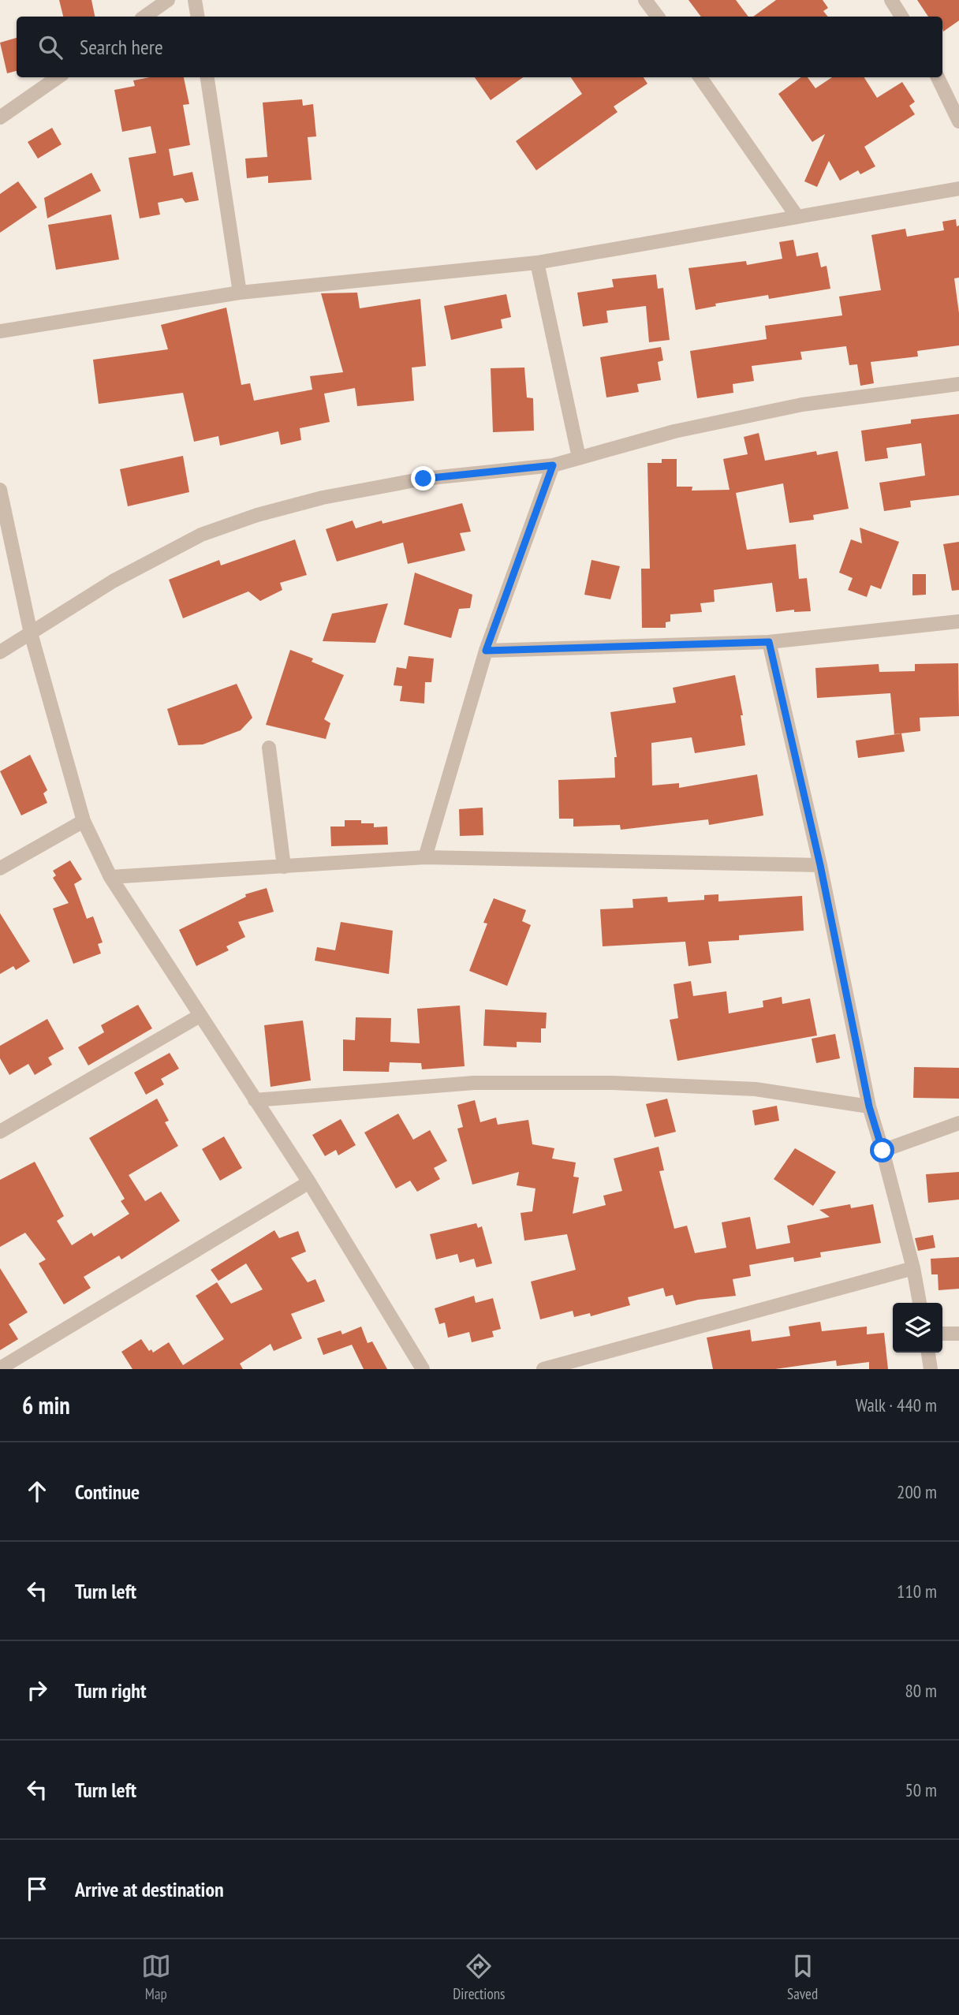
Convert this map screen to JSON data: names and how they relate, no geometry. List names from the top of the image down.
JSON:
{
  "page": {
    "search": "Search here",
    "heading": ["6 min", "Walk · 440 m"],
    "list": [
      ["Continue", "200 m"],
      ["Turn left", "110 m"],
      ["Turn right", "80 m"],
      ["Turn left", "50 m"],
      "Arrive at destination"
    ],
    "nav": ["Map", "Directions", "Saved"]
  }
}
